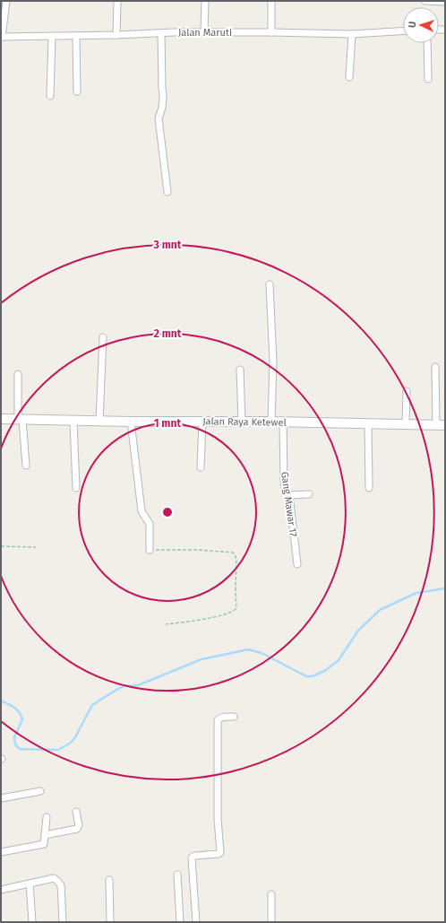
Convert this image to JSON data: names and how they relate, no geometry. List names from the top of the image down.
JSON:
{
  "streets": {
    "main road": ["Jalan Raya Ketewel"],
    "street": ["Jalan Maruti", "Gang Mawar 17"]
  },
  "crossings": [
    ["Jalan Raya Ketewel", "Gang Mawar 17"]
  ],
  "north": "left",
  "rings": ["3 mnt", "2 mnt", "1 mnt"]
}
